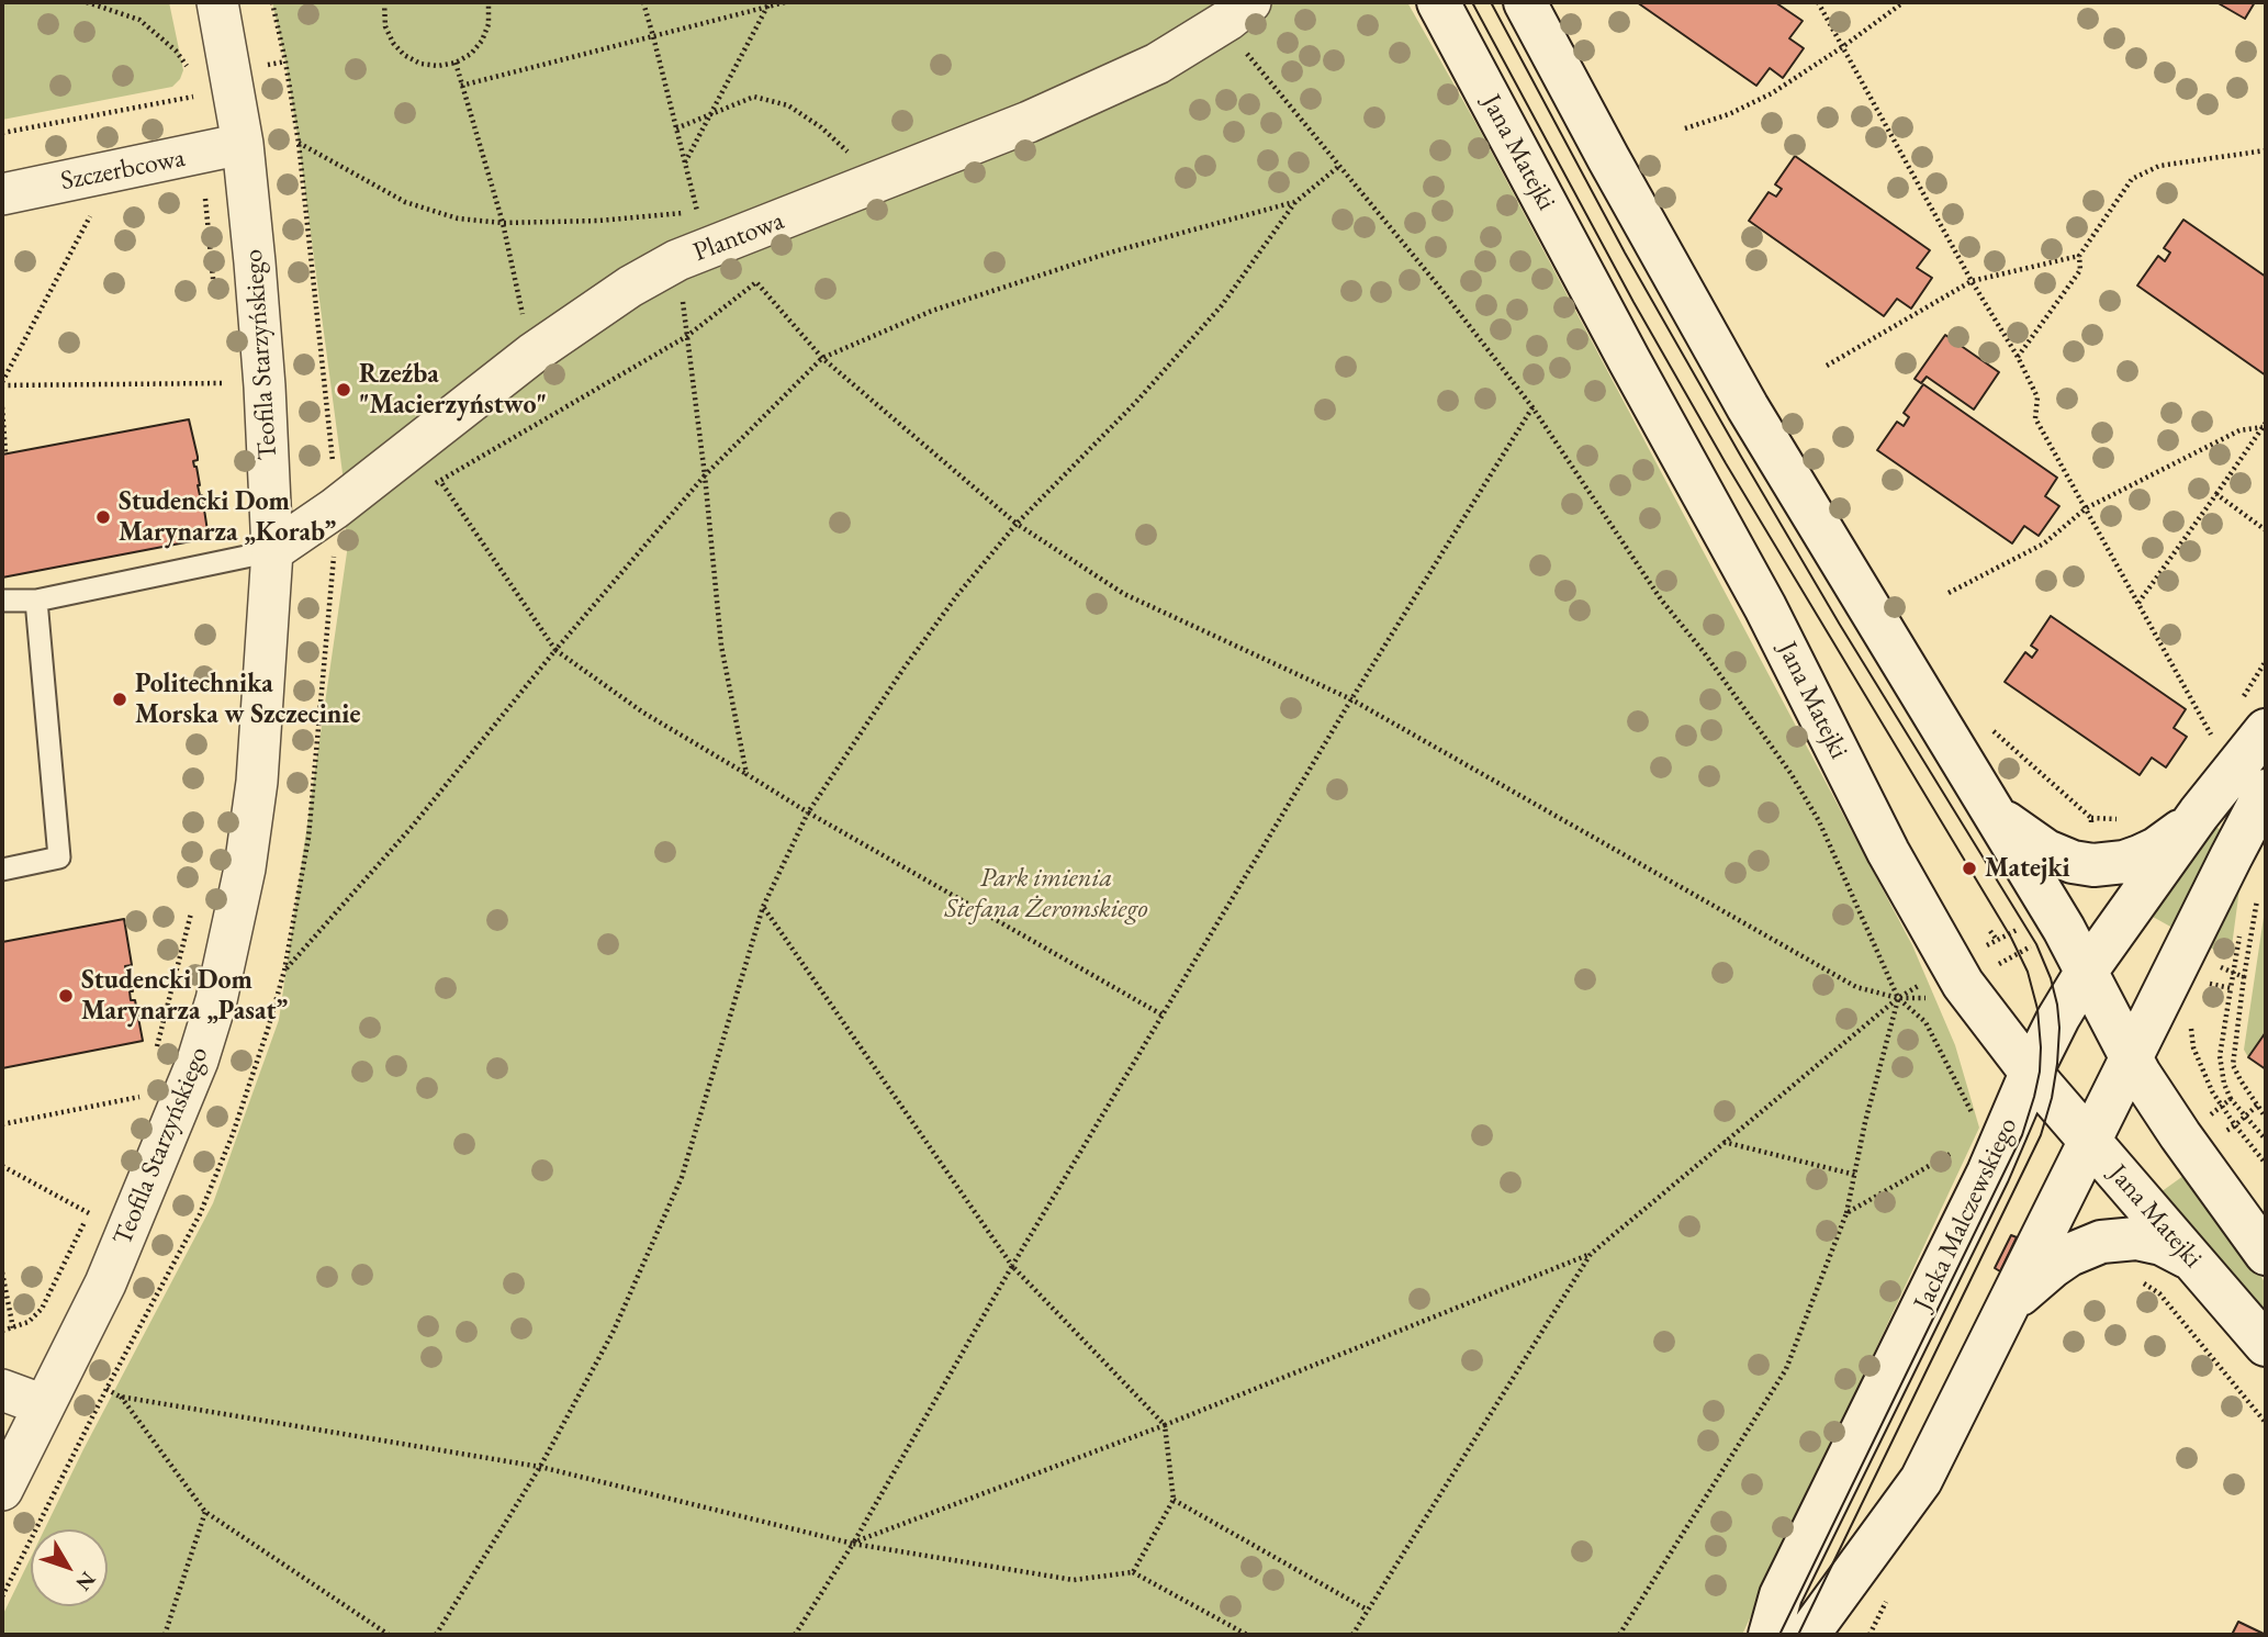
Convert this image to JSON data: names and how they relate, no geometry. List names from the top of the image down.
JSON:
{
  "streets": {
    "street": [
      "Jana Matejki",
      "Szczerbcowa",
      "Plantowa",
      "Teofila Starzyńskiego",
      "Jacka Malczewskiego"
    ]
  },
  "crossings": [
    ["Jana Matejki", "Jacka Malczewskiego"],
    ["Szczerbcowa", "Teofila Starzyńskiego"],
    ["Plantowa", "Teofila Starzyńskiego"]
  ],
  "parks": ["Park imienia Stefana Żeromskiego"],
  "places": [
    "Rzeźba \"Macierzyństwo\"",
    "Studencki Dom Marynarza „Korab”",
    "Politechnika Morska w Szczecinie",
    "Matejki",
    "Studencki Dom Marynarza „Pasat”"
  ],
  "north": "bottom right"
}
